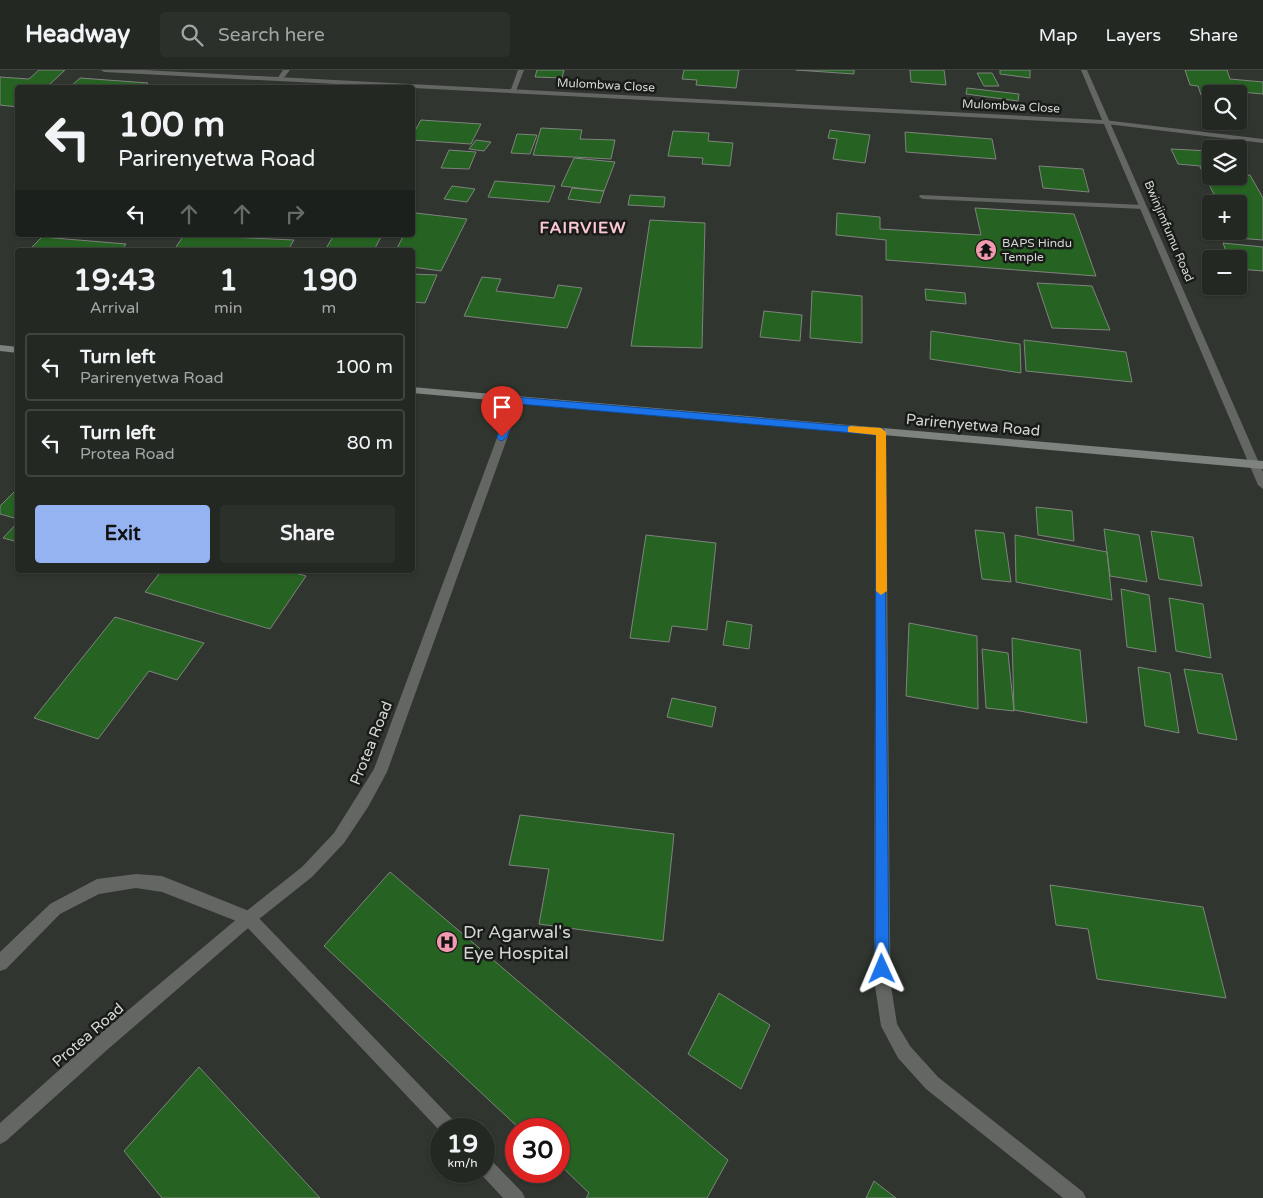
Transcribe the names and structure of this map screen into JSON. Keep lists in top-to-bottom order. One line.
{"streets":{"main road":["Parirenyetwa Road"],"street":["Mulombwa Close","Bwinjimfumu Road","Protea Road"]},"crossings":[["Mulombwa Close","Bwinjimfumu Road"],["Bwinjimfumu Road","Parirenyetwa Road"],["Parirenyetwa Road","Protea Road"]],"districts":["FAIRVIEW"],"places":{"temple":["BAPS Hindu Temple"],"hospital":["Dr Agarwal's Eye Hospital"]},"page":{"header":"Headway","search":"Search here","nav":["Map","Layers","Share"],"map_buttons":["+","−"],"turn":["100 m","Parirenyetwa Road"],"eta":["19:43","Arrival","1","min","190","m"],"list":[{"name":"Turn left","note":"Parirenyetwa Road","value":"100 m"},{"name":"Turn left","note":"Protea Road","value":"80 m"}],"buttons":["Exit","Share"],"speed":"19 km/h","limit":"30"}}
